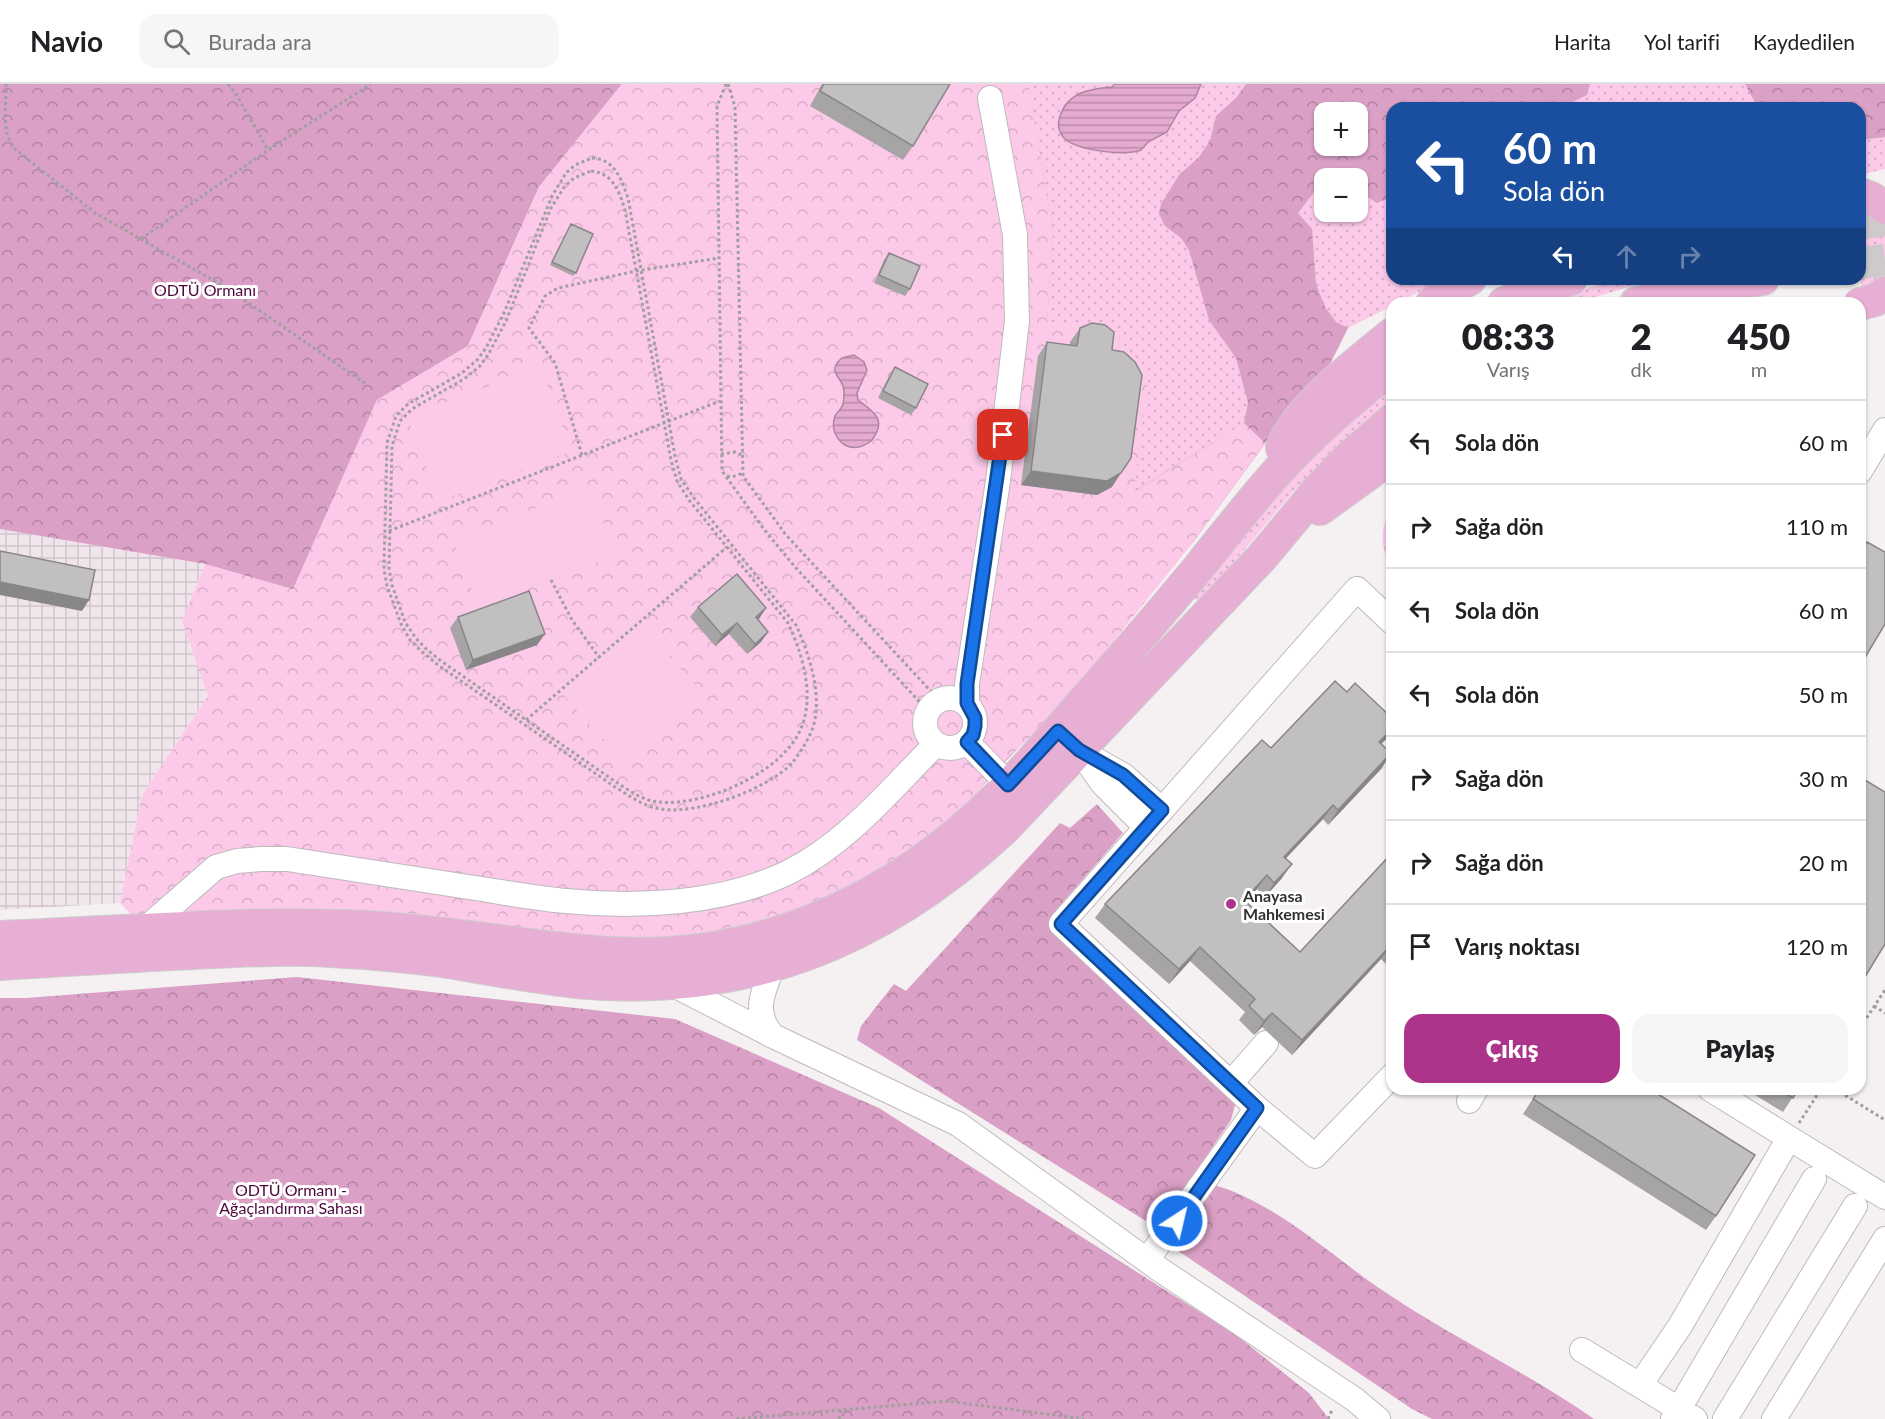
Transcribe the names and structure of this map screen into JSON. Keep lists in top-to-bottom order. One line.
{"parks":["ODTÜ Ormanı","ODTÜ Ormanı - Ağaçlandırma Sahası"],"places":["Anayasa Mahkemesi"],"page":{"header":"Navio","search":"Burada ara","nav":["Harita","Yol tarifi","Kaydedilen"],"map_buttons":["+","−"],"turn":["60 m","Sola dön"],"eta":["08:33","Varış","2","dk","450","m"],"list":[{"name":"Sola dön","value":"60 m"},{"name":"Sağa dön","value":"110 m"},{"name":"Sola dön","value":"60 m"},{"name":"Sola dön","value":"50 m"},{"name":"Sağa dön","value":"30 m"},{"name":"Sağa dön","value":"20 m"},{"name":"Varış noktası","value":"120 m"}],"buttons":["Çıkış","Paylaş"]}}
